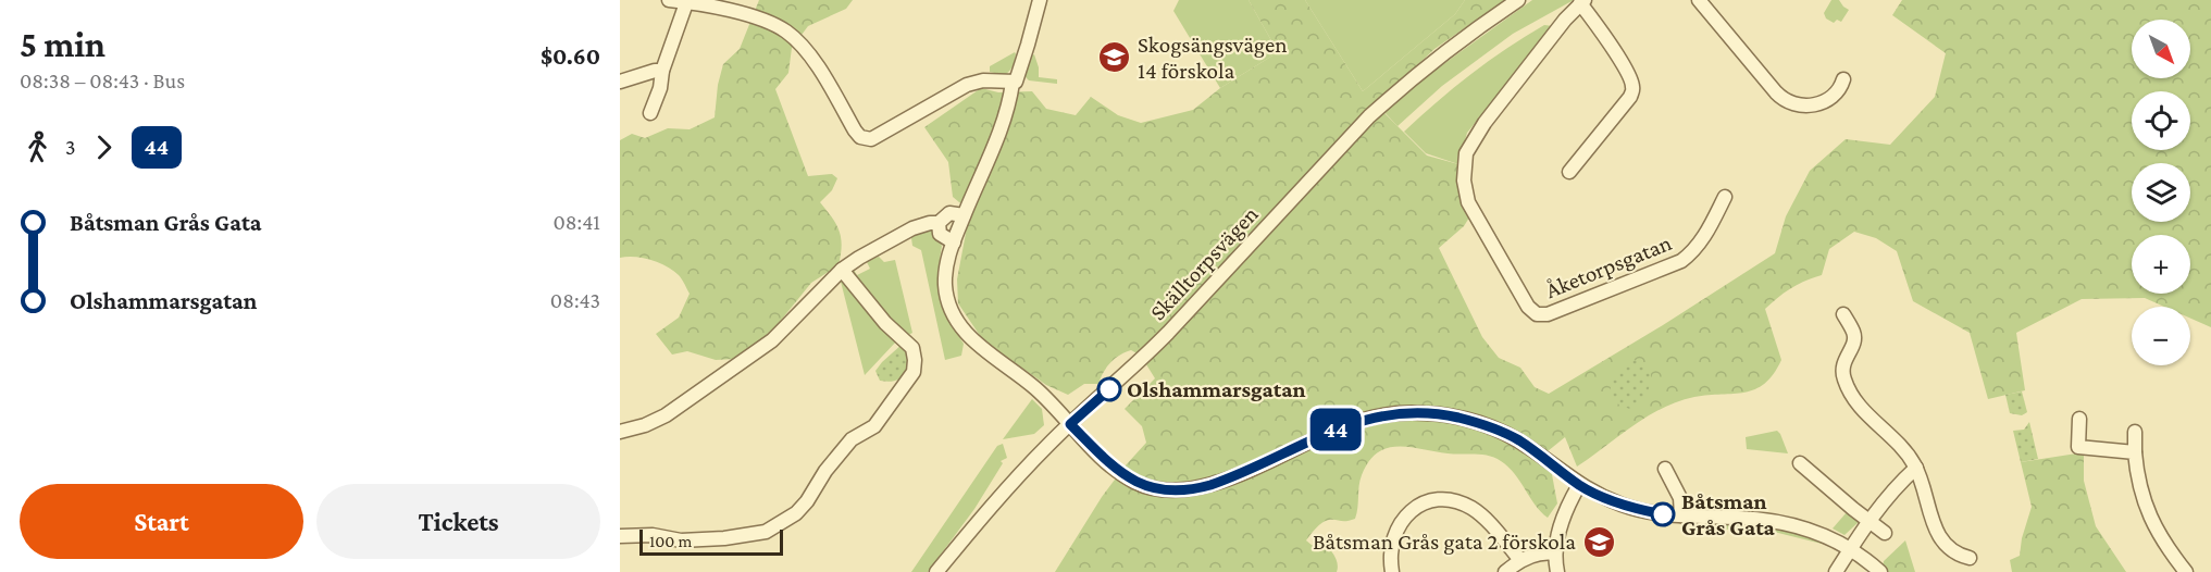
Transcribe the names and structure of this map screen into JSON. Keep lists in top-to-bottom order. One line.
{"streets":{"street":["Skälltorpsvägen","Åketorpsgatan"]},"places":{"school or university":["Skogsängsvägen 14 förskola","Båtsman Grås gata 2 förskola"],"other":["Olshammarsgatan","Båtsman Grås Gata"]},"lines":["bus line 44"],"scale_bar":"100 m","north":"bottom right","page":{"heading":["5 min","08:38 – 08:43 · Bus","$0.60"],"on_map":"44","map_buttons":["+","−"],"legs":["3","44"],"list":[{"name":"Båtsman Grås Gata","value":"08:41"},{"name":"Olshammarsgatan","value":"08:43"}],"buttons":["Start","Tickets"],"scale":"100 m"}}
